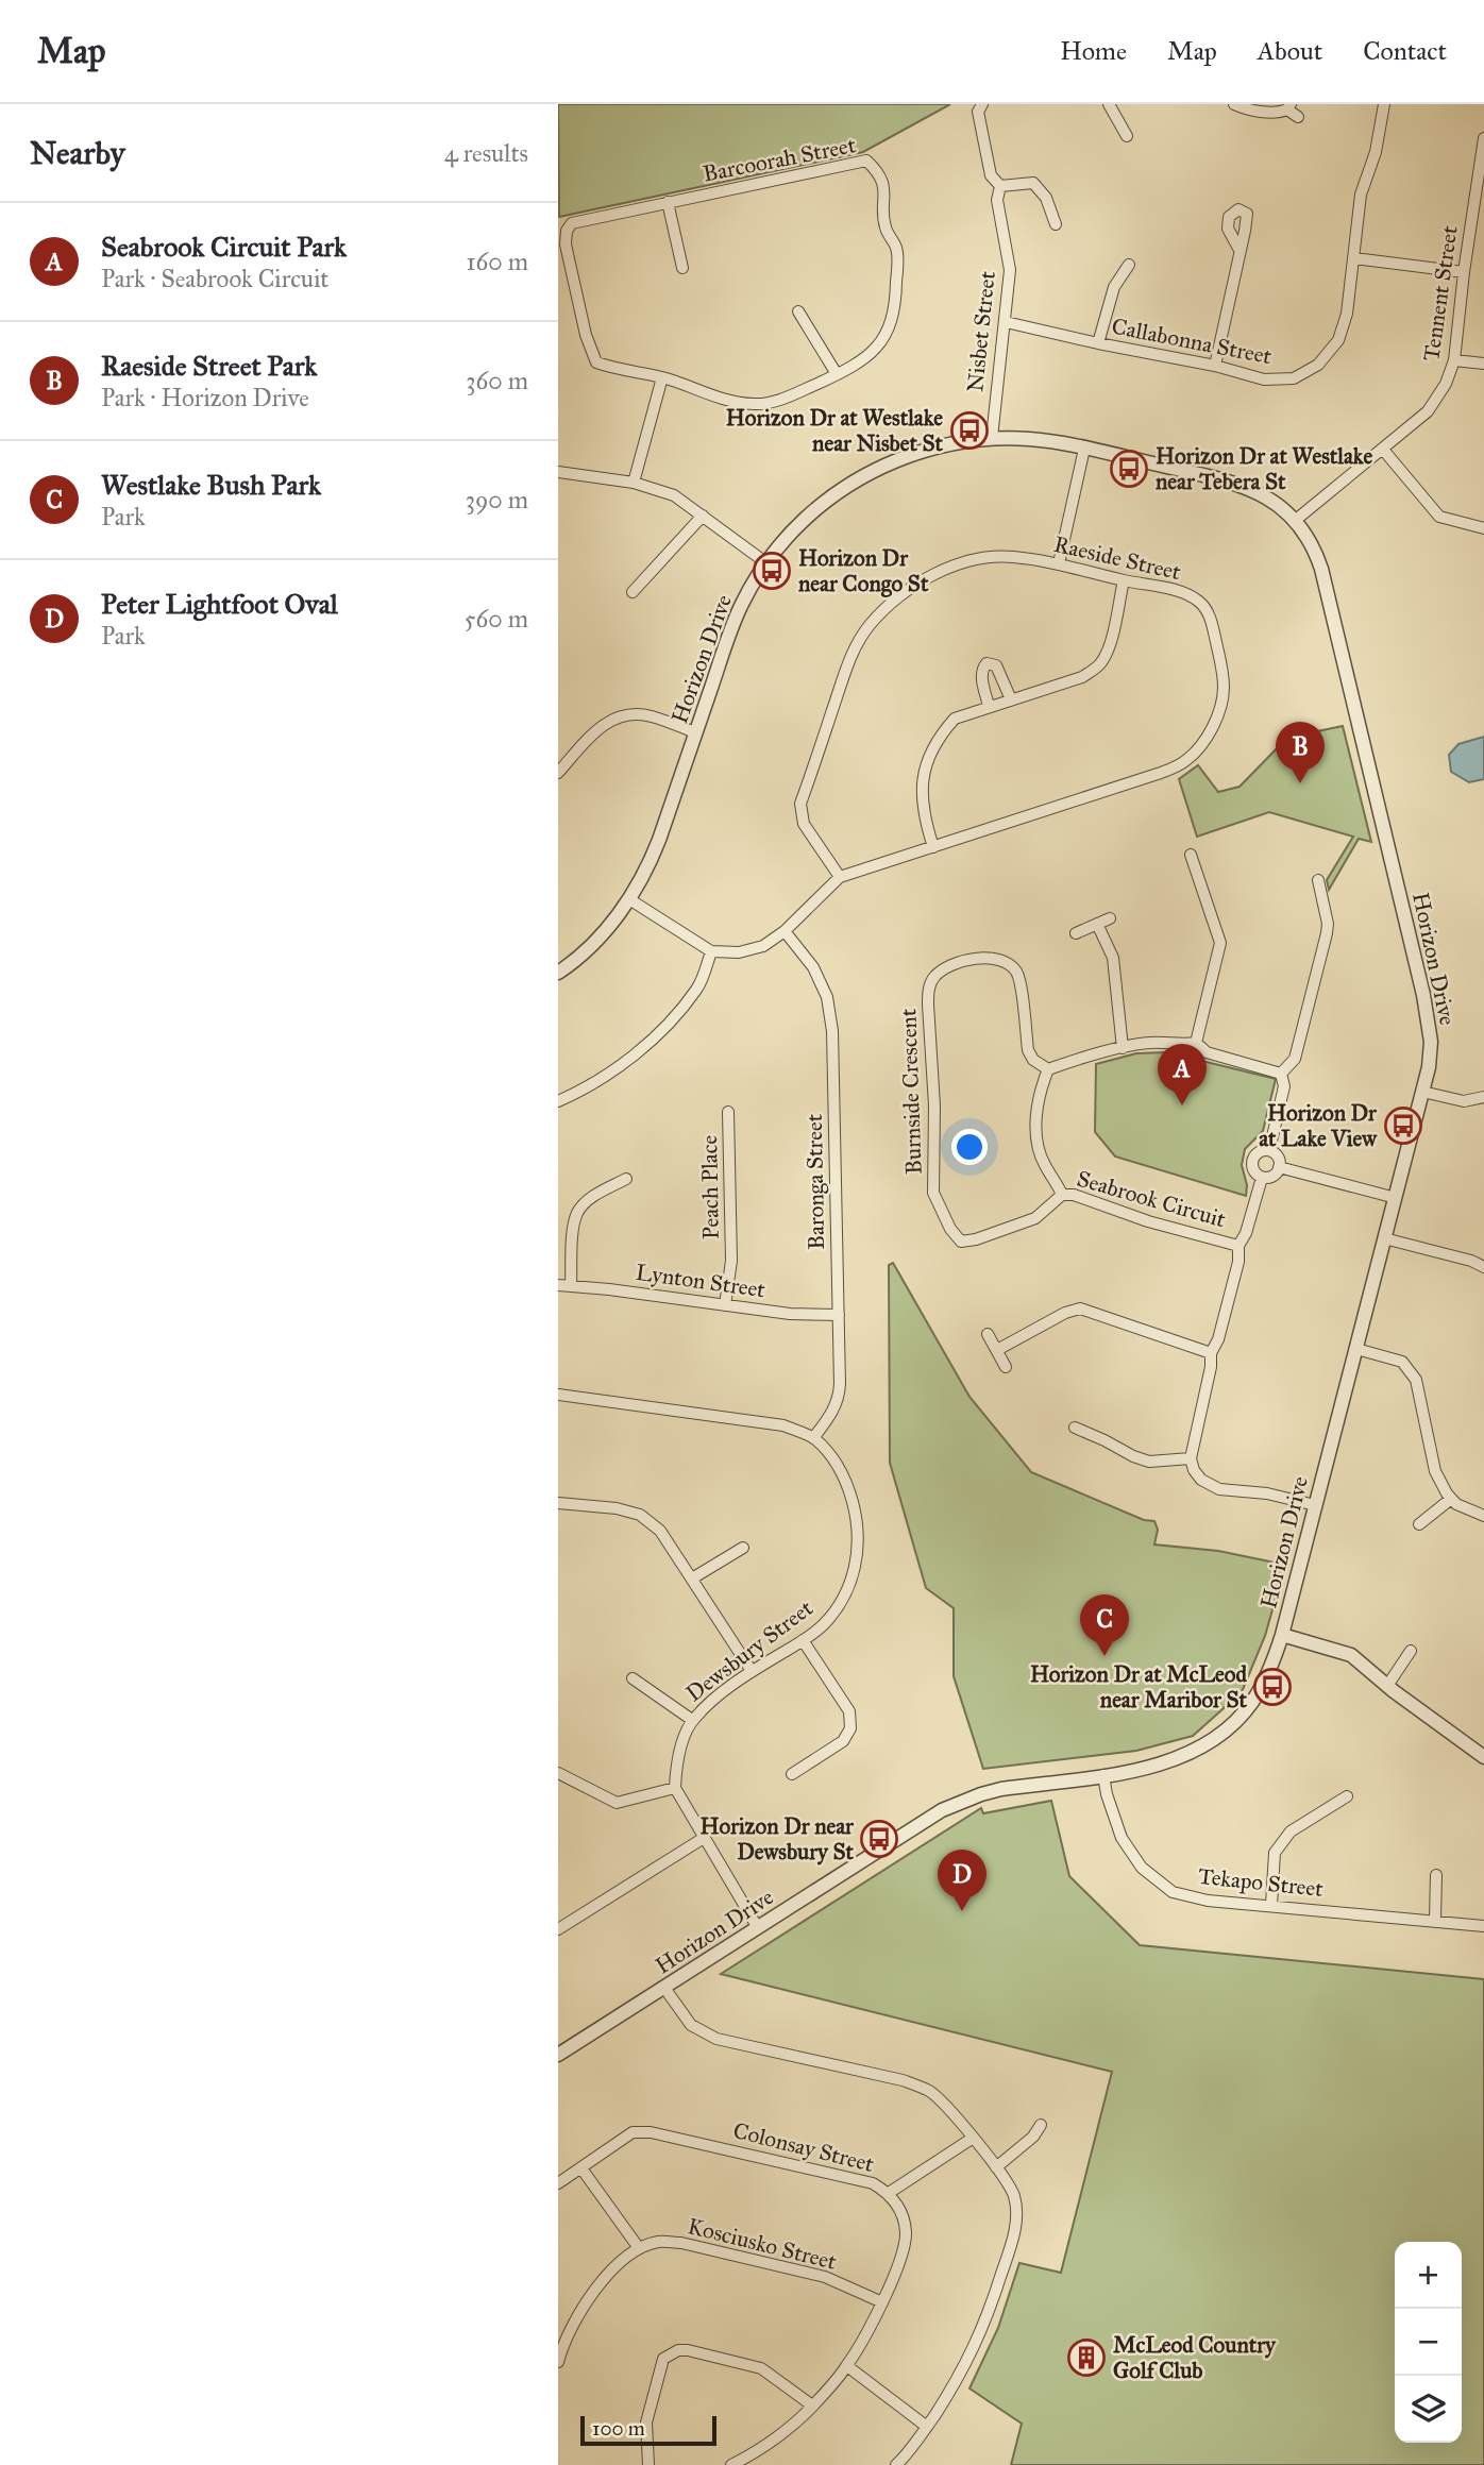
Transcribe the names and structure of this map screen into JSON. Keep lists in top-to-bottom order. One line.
{"streets":{"street":["Barcoorah Street","Tennent Street","Nisbet Street","Callabonna Street","Raeside Street","Horizon Drive","Burnside Crescent","Baronga Street","Peach Place","Seabrook Circuit","Lynton Street","Dewsbury Street","Tekapo Street","Colonsay Street","Kosciusko Street"]},"crossings":[["Tennent Street","Horizon Drive"],["Nisbet Street","Callabonna Street"],["Nisbet Street","Horizon Drive"],["Raeside Street","Baronga Street"],["Horizon Drive","Tekapo Street"],["Burnside Crescent","Seabrook Circuit"],["Baronga Street","Lynton Street"],["Baronga Street","Dewsbury Street"],["Peach Place","Lynton Street"],["Colonsay Street","Kosciusko Street"]],"places":{"bus stop":["Horizon Dr at Westlake near Nisbet St","Horizon Dr at Westlake near Tebera St","Horizon Dr near Congo St","Horizon Dr at Lake View","Horizon Dr at McLeod near Maribor St","Horizon Dr near Dewsbury St"],"building":["McLeod Country Golf Club"]},"scale_bar":"100 m","page":{"header":"Map","nav":["Home","Map","About","Contact"],"heading":["Nearby","4 results"],"list":[{"mark":"A","name":"Seabrook Circuit Park","note":"Park · Seabrook Circuit","value":"160 m"},{"mark":"B","name":"Raeside Street Park","note":"Park · Horizon Drive","value":"360 m"},{"mark":"C","name":"Westlake Bush Park","note":"Park","value":"390 m"},{"mark":"D","name":"Peter Lightfoot Oval","note":"Park","value":"560 m"}],"pins":["B","A","C","D"],"map_buttons":["+","−"],"scale":"100 m"}}
